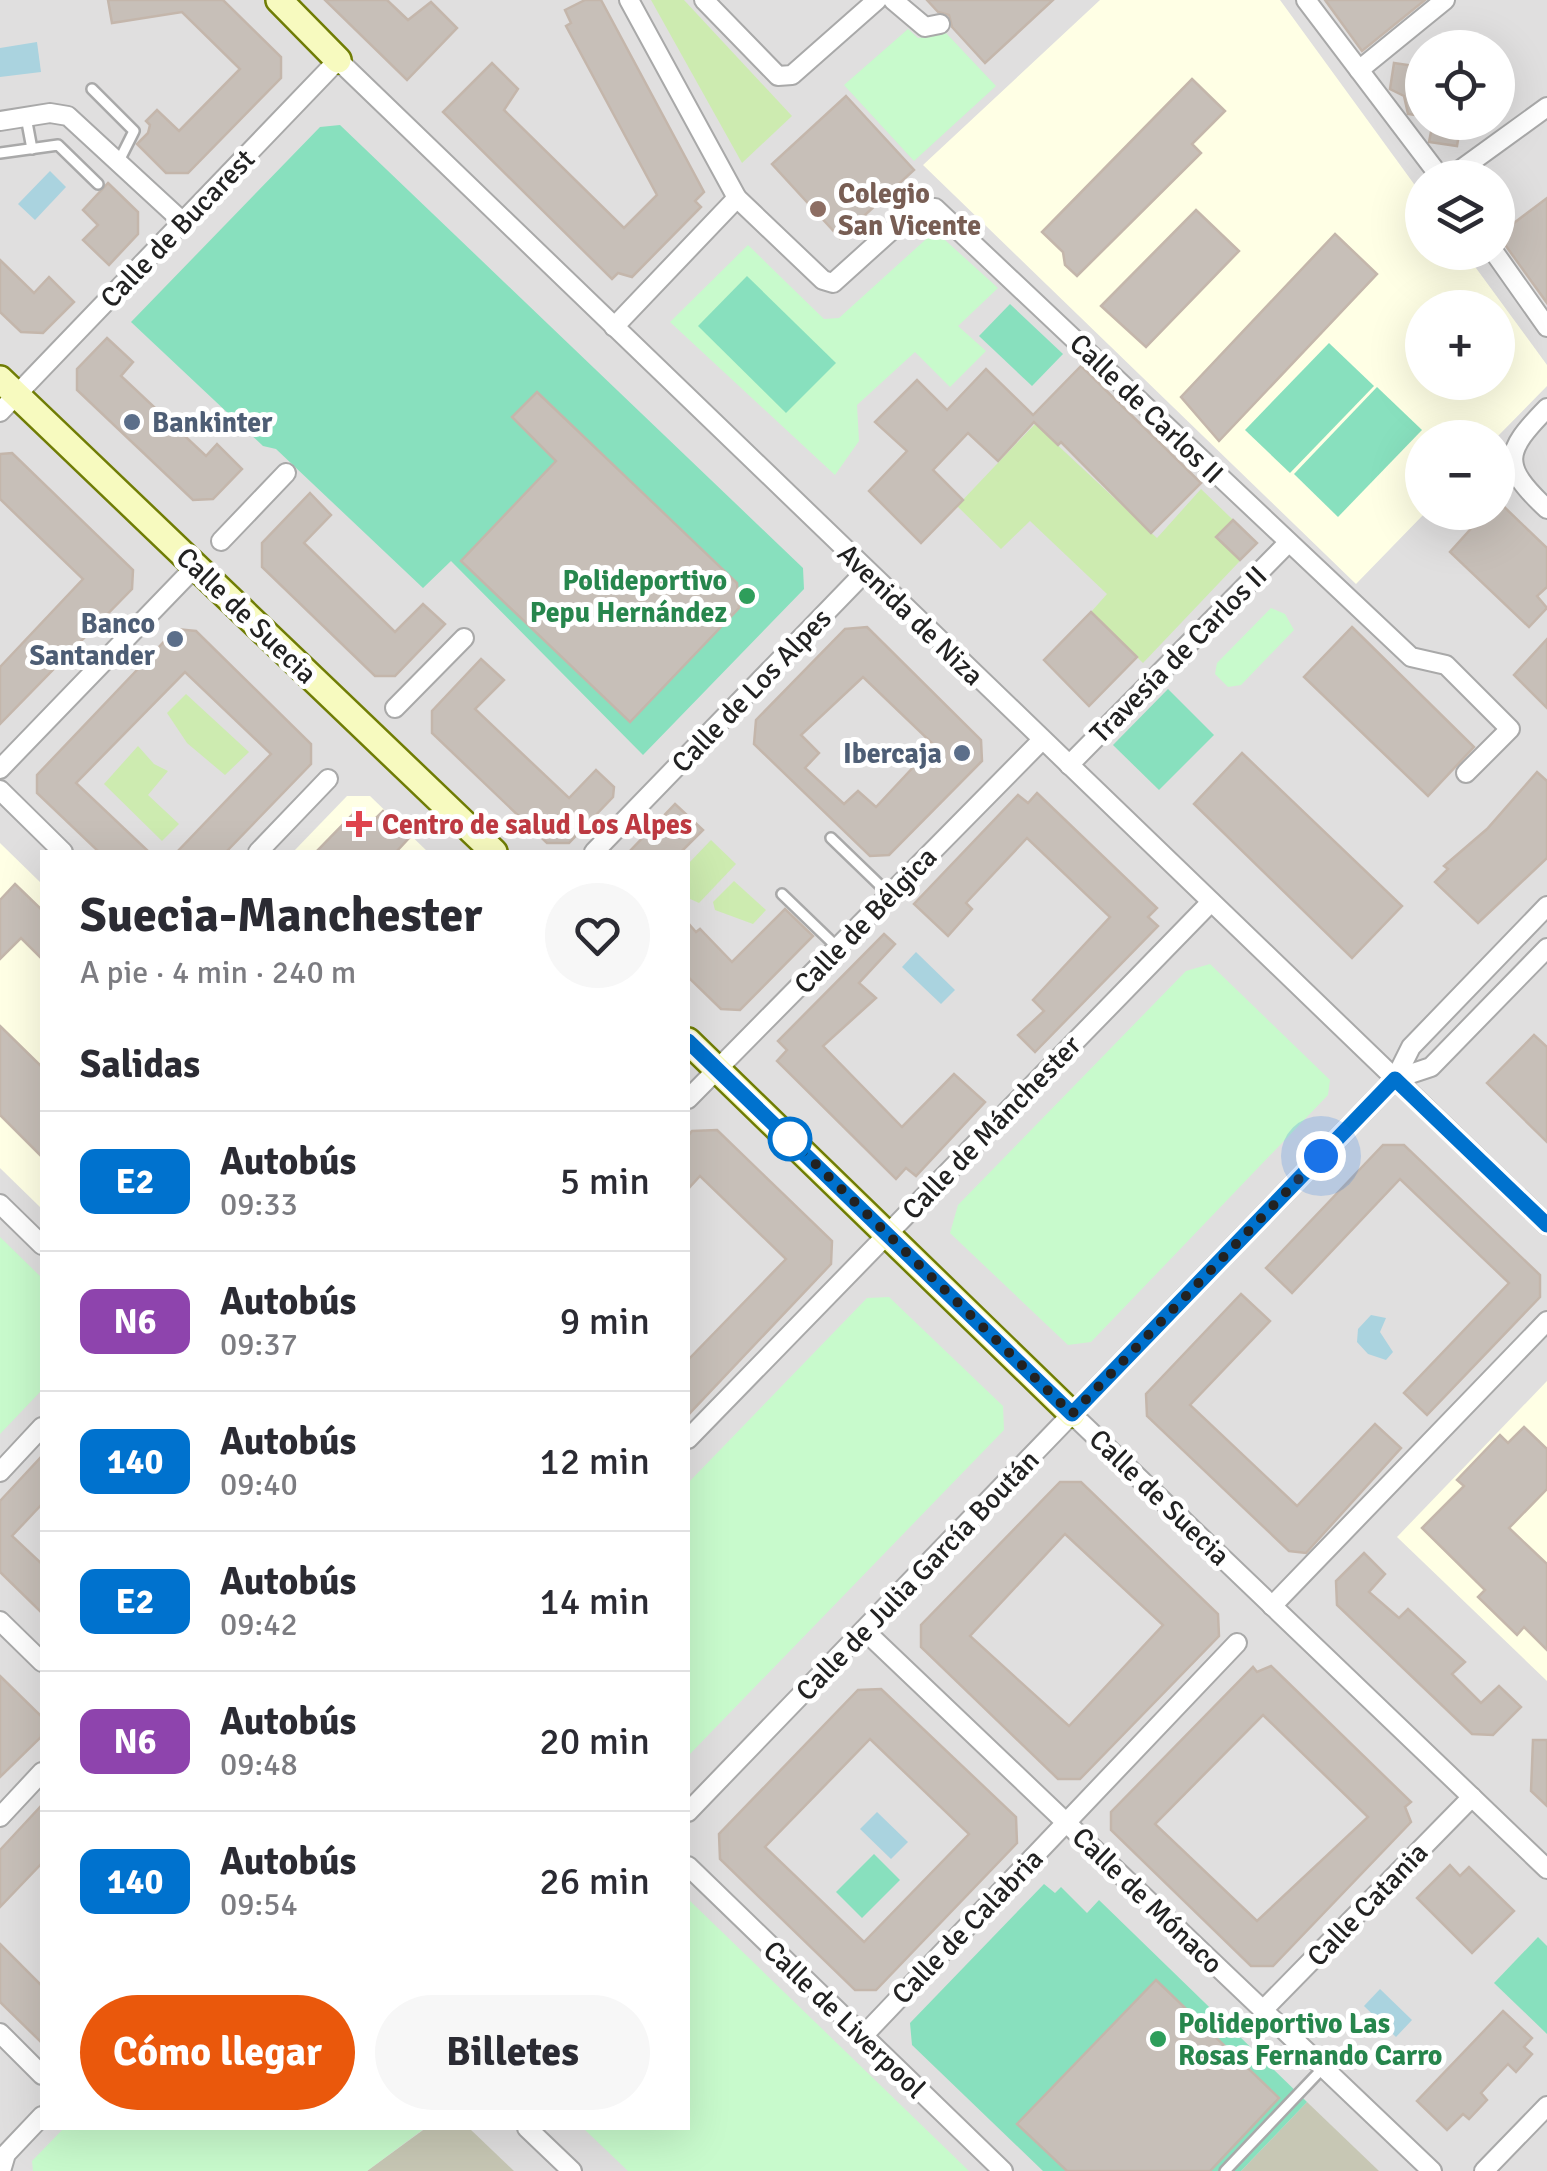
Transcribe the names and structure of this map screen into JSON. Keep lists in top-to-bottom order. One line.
{"streets":{"street":["Calle de Bucarest","Calle de Carlos II","Avenida de Niza","Calle de Suecia","Travesía de Carlos II","Calle de Los Alpes","Calle de Bélgica","Calle de Mánchester","Calle de Julia García Boután","Calle de Mónaco","Calle Catania","Calle de Calabria","Calle de Liverpool"]},"crossings":[["Calle de Bucarest","Avenida de Niza"],["Calle de Bucarest","Calle de Suecia"],["Calle de Carlos II","Travesía de Carlos II"],["Avenida de Niza","Travesía de Carlos II"],["Avenida de Niza","Calle de Los Alpes"],["Avenida de Niza","Calle de Bélgica"],["Avenida de Niza","Calle de Mánchester"],["Avenida de Niza","Calle de Julia García Boután"],["Calle de Suecia","Calle de Bélgica"],["Calle de Suecia","Calle de Mánchester"],["Calle de Suecia","Calle de Julia García Boután"],["Calle de Suecia","Calle Catania"],["Calle de Julia García Boután","Calle de Mónaco"],["Calle de Mónaco","Calle Catania"],["Calle de Mónaco","Calle de Calabria"],["Calle de Calabria","Calle de Liverpool"]],"places":{"other":["Colegio San Vicente","Bankinter","Polideportivo Pepu Hernández","Banco Santander","Ibercaja","Polideportivo Las Rosas Fernando Carro"],"health":["Centro de salud Los Alpes"]},"lines":["bus line E2"],"page":{"map_buttons":["+","−"],"heading":[["Suecia-Manchester","A pie · 4 min · 240 m"],"Salidas"],"list":[{"mark":"E2","name":"Autobús","note":"09:33","value":"5 min"},{"mark":"N6","name":"Autobús","note":"09:37","value":"9 min"},{"mark":"140","name":"Autobús","note":"09:40","value":"12 min"},{"mark":"E2","name":"Autobús","note":"09:42","value":"14 min"},{"mark":"N6","name":"Autobús","note":"09:48","value":"20 min"},{"mark":"140","name":"Autobús","note":"09:54","value":"26 min"}],"buttons":["Cómo llegar","Billetes"]}}
